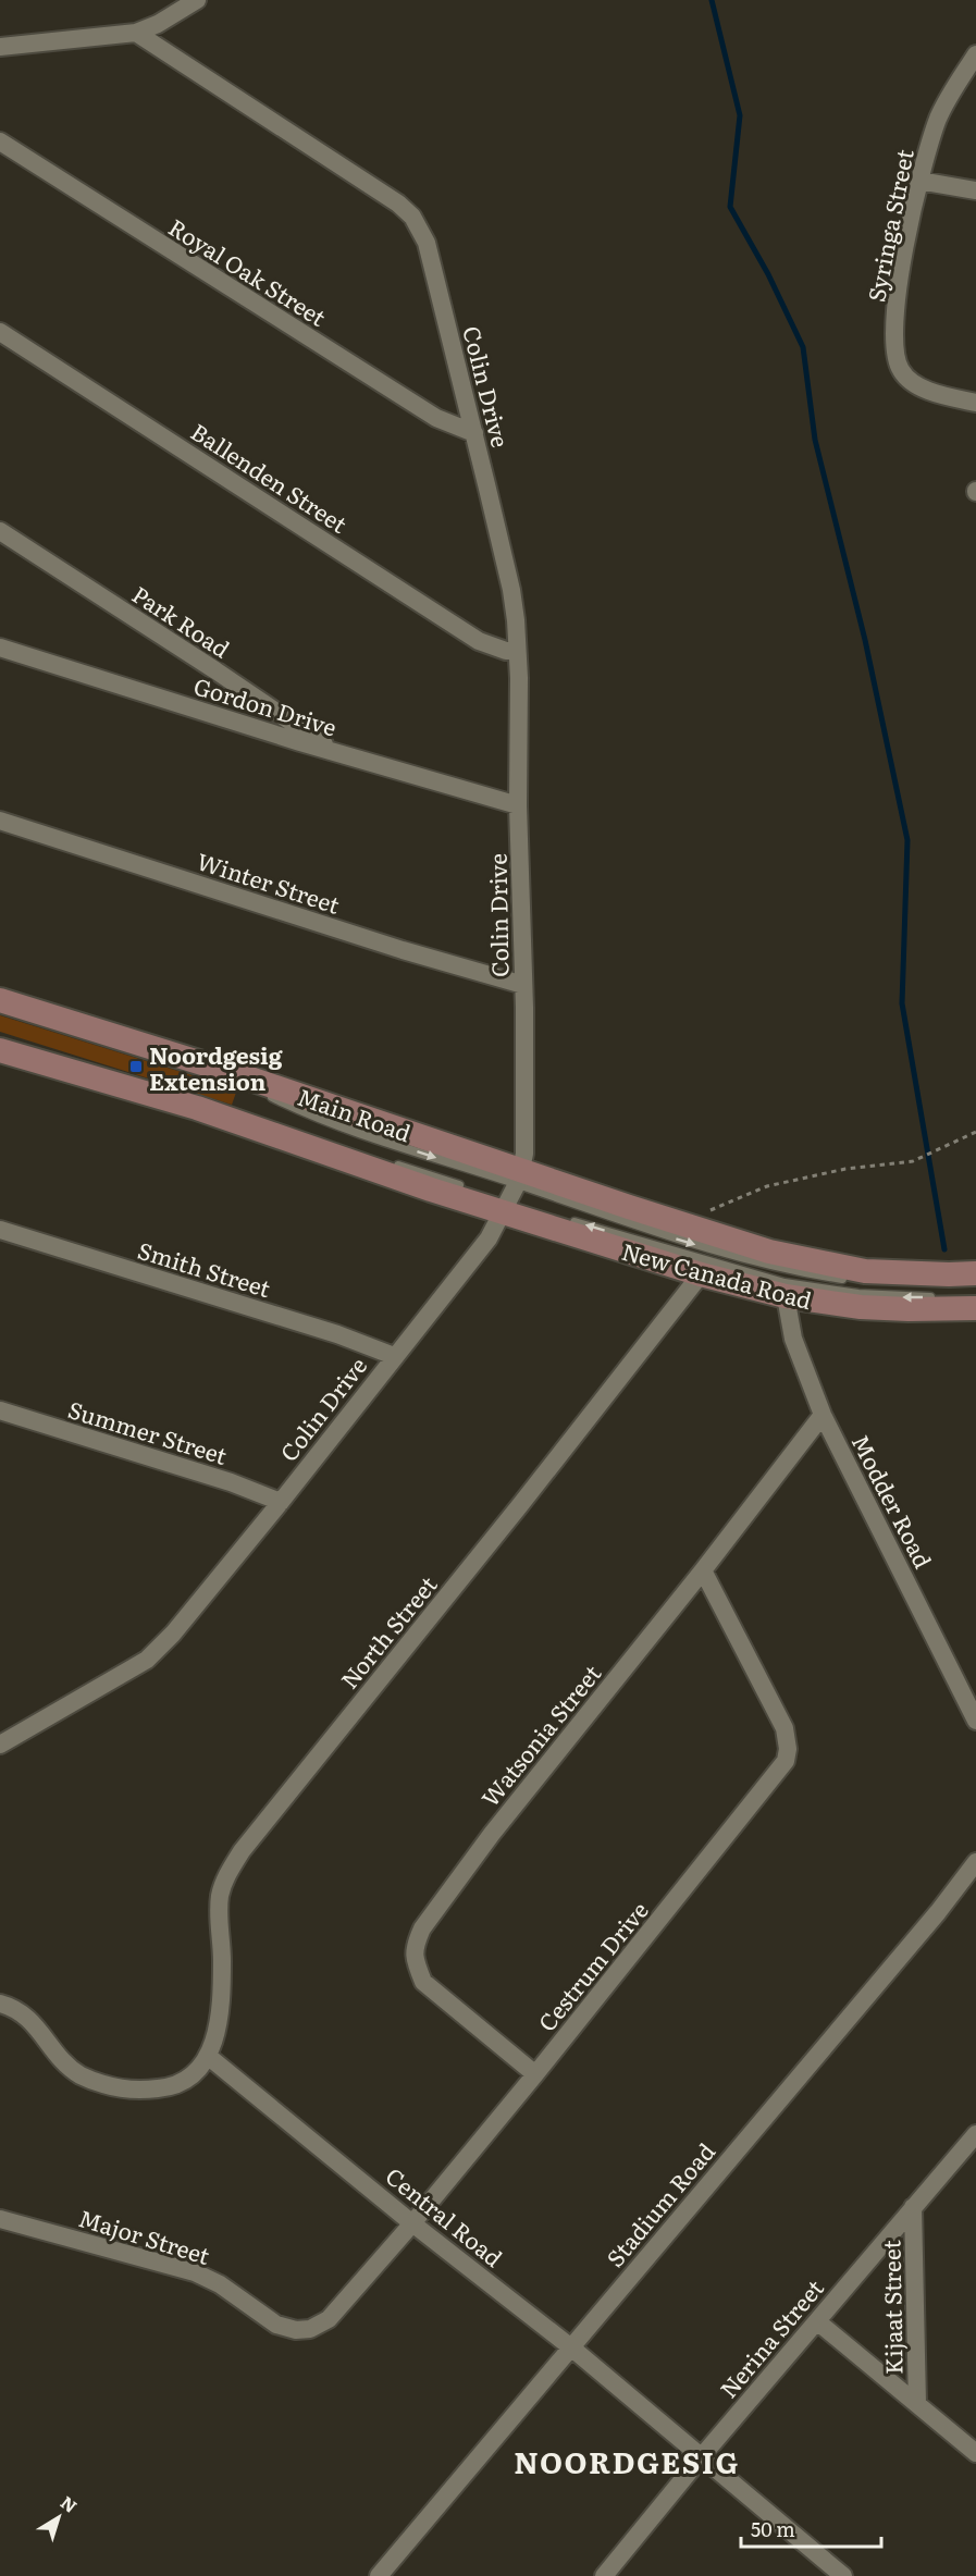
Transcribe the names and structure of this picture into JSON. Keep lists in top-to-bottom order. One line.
{"streets":{"main road":["Main Road","New Canada Road"],"street":["Syringa Street","Royal Oak Street","Colin Drive","Ballenden Street","Park Road","Gordon Drive","Winter Street","Smith Street","Summer Street","Modder Road","North Street","Watsonia Street","Cestrum Drive","Stadium Road","Central Road","Major Street","Kijaat Street","Nerina Street"]},"crossings":[["Royal Oak Street","Colin Drive"],["Colin Drive","Ballenden Street"],["Colin Drive","Gordon Drive"],["Colin Drive","Winter Street"],["Colin Drive","Main Road"],["Colin Drive","Smith Street"],["Colin Drive","New Canada Road"],["Colin Drive","Summer Street"],["Park Road","Gordon Drive"],["Main Road","New Canada Road"],["New Canada Road","Modder Road"],["New Canada Road","North Street"],["Modder Road","Watsonia Street"],["North Street","Central Road"],["Watsonia Street","Cestrum Drive"],["Cestrum Drive","Central Road"],["Cestrum Drive","Major Street"],["Stadium Road","Central Road"],["Central Road","Major Street"],["Central Road","Nerina Street"],["Kijaat Street","Nerina Street"]],"districts":["NOORDGESIG"],"places":{"transit":["Noordgesig Extension"]},"scale_bar":"50 m","north":"top right"}
